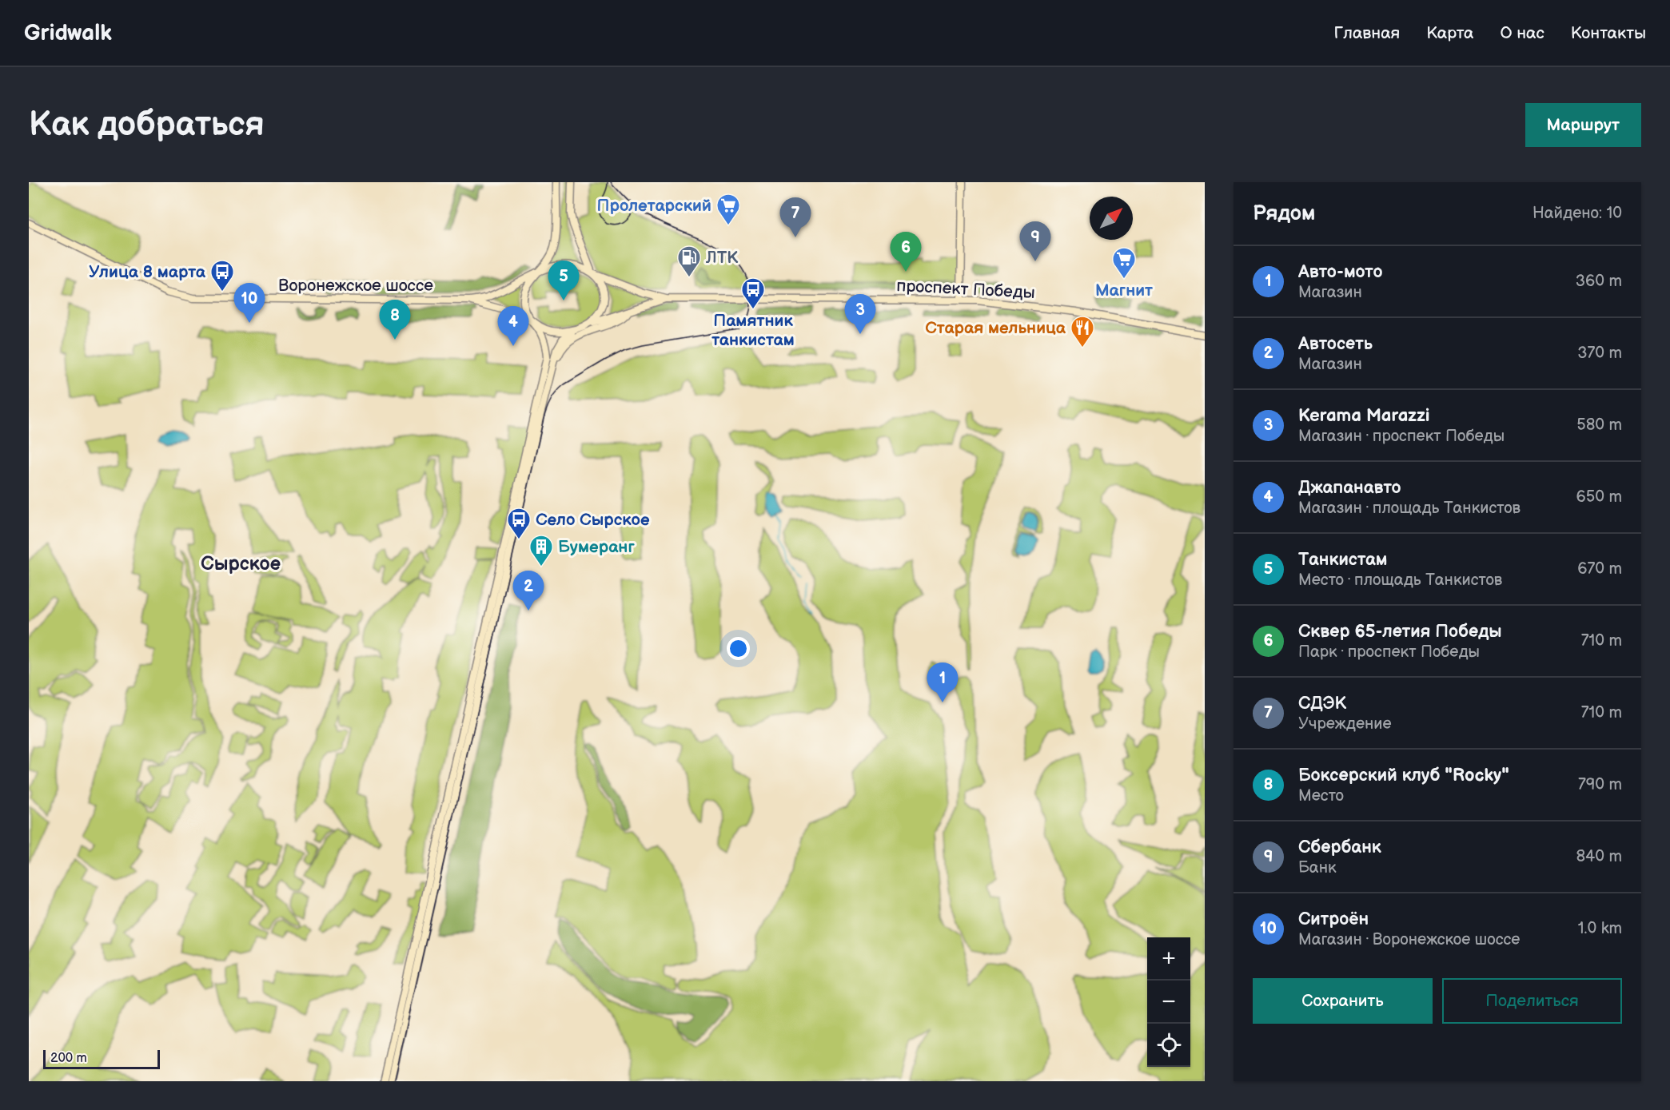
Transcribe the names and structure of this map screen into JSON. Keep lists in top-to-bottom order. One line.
{"streets":{"main road":["Воронежское шоссе","проспект Победы"]},"districts":["Сырское"],"places":{"supermarket":["Пролетарский","Магнит"],"fuel station":["ЛТК"],"bus stop":["Улица 8 марта","Памятник танкистам","Село Сырское"],"restaurant":["Старая мельница"],"building":["Бумеранг"]},"scale_bar":"200 m","north":"top right","page":{"header":"Gridwalk","nav":["Главная","Карта","О нас","Контакты"],"buttons":["Маршрут",["Сохранить","Поделиться"]],"title":"Как добраться","heading":["Рядом","Найдено: 10"],"pins":["7","9","6","5","10","3","8","4","2","1"],"list":[{"mark":"1","name":"Авто-мото","note":"Магазин","value":"360 m"},{"mark":"2","name":"Автосеть","note":"Магазин","value":"370 m"},{"mark":"3","name":"Kerama Marazzi","note":"Магазин · проспект Победы","value":"580 m"},{"mark":"4","name":"Джапанавто","note":"Магазин · площадь Танкистов","value":"650 m"},{"mark":"5","name":"Танкистам","note":"Место · площадь Танкистов","value":"670 m"},{"mark":"6","name":"Сквер 65-летия Победы","note":"Парк · проспект Победы","value":"710 m"},{"mark":"7","name":"СДЭК","note":"Учреждение","value":"710 m"},{"mark":"8","name":"Боксерский клуб \"Rocky\"","note":"Место","value":"790 m"},{"mark":"9","name":"Сбербанк","note":"Банк","value":"840 m"},{"mark":"10","name":"Ситроён","note":"Магазин · Воронежское шоссе","value":"1.0 km"}],"map_buttons":["+","−"],"scale":"200 m"}}
